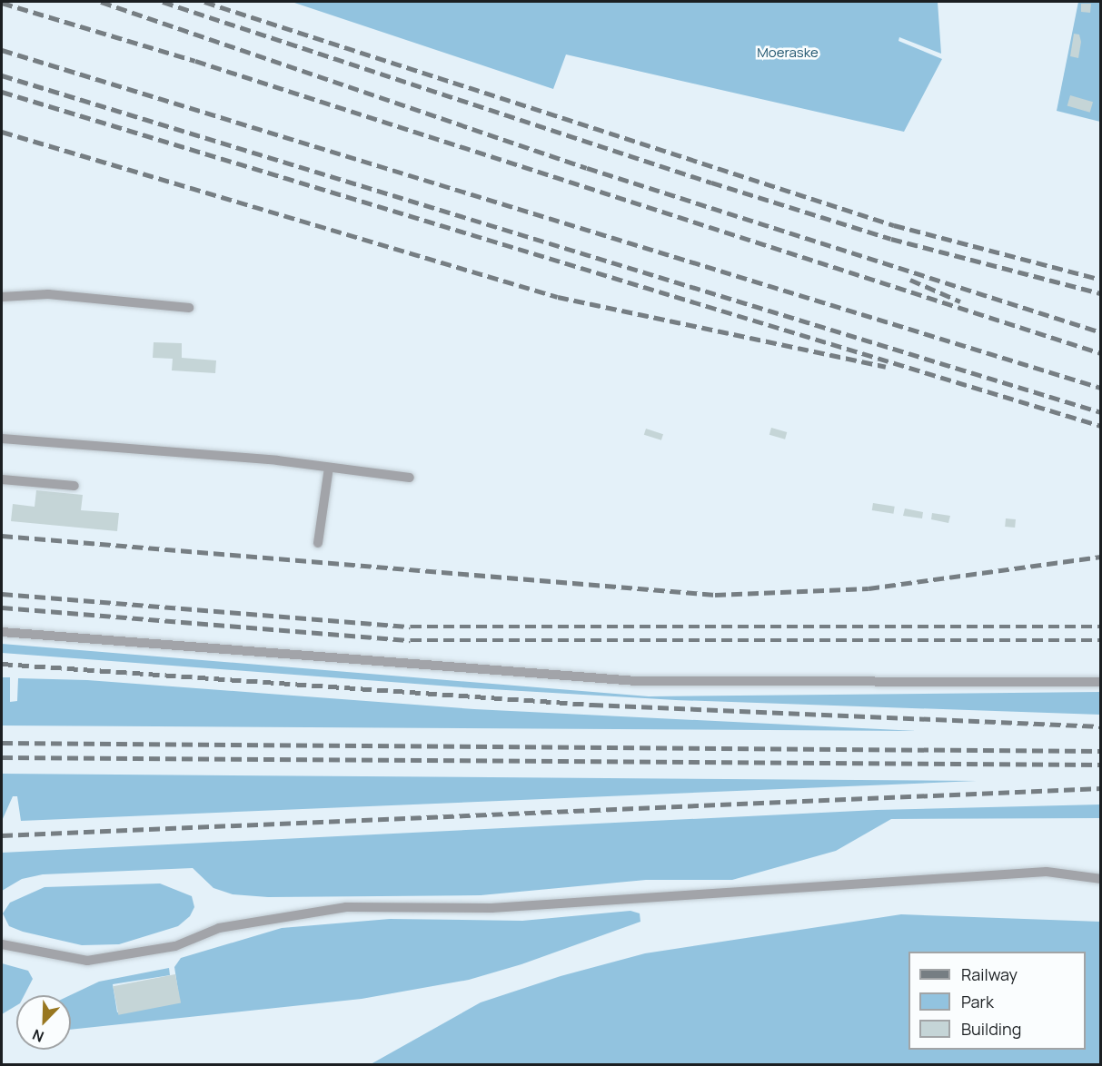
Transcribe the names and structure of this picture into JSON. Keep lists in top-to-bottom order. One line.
{"parks":["Moeraske"],"legend":["Railway","Park","Building"],"north":"bottom left"}
